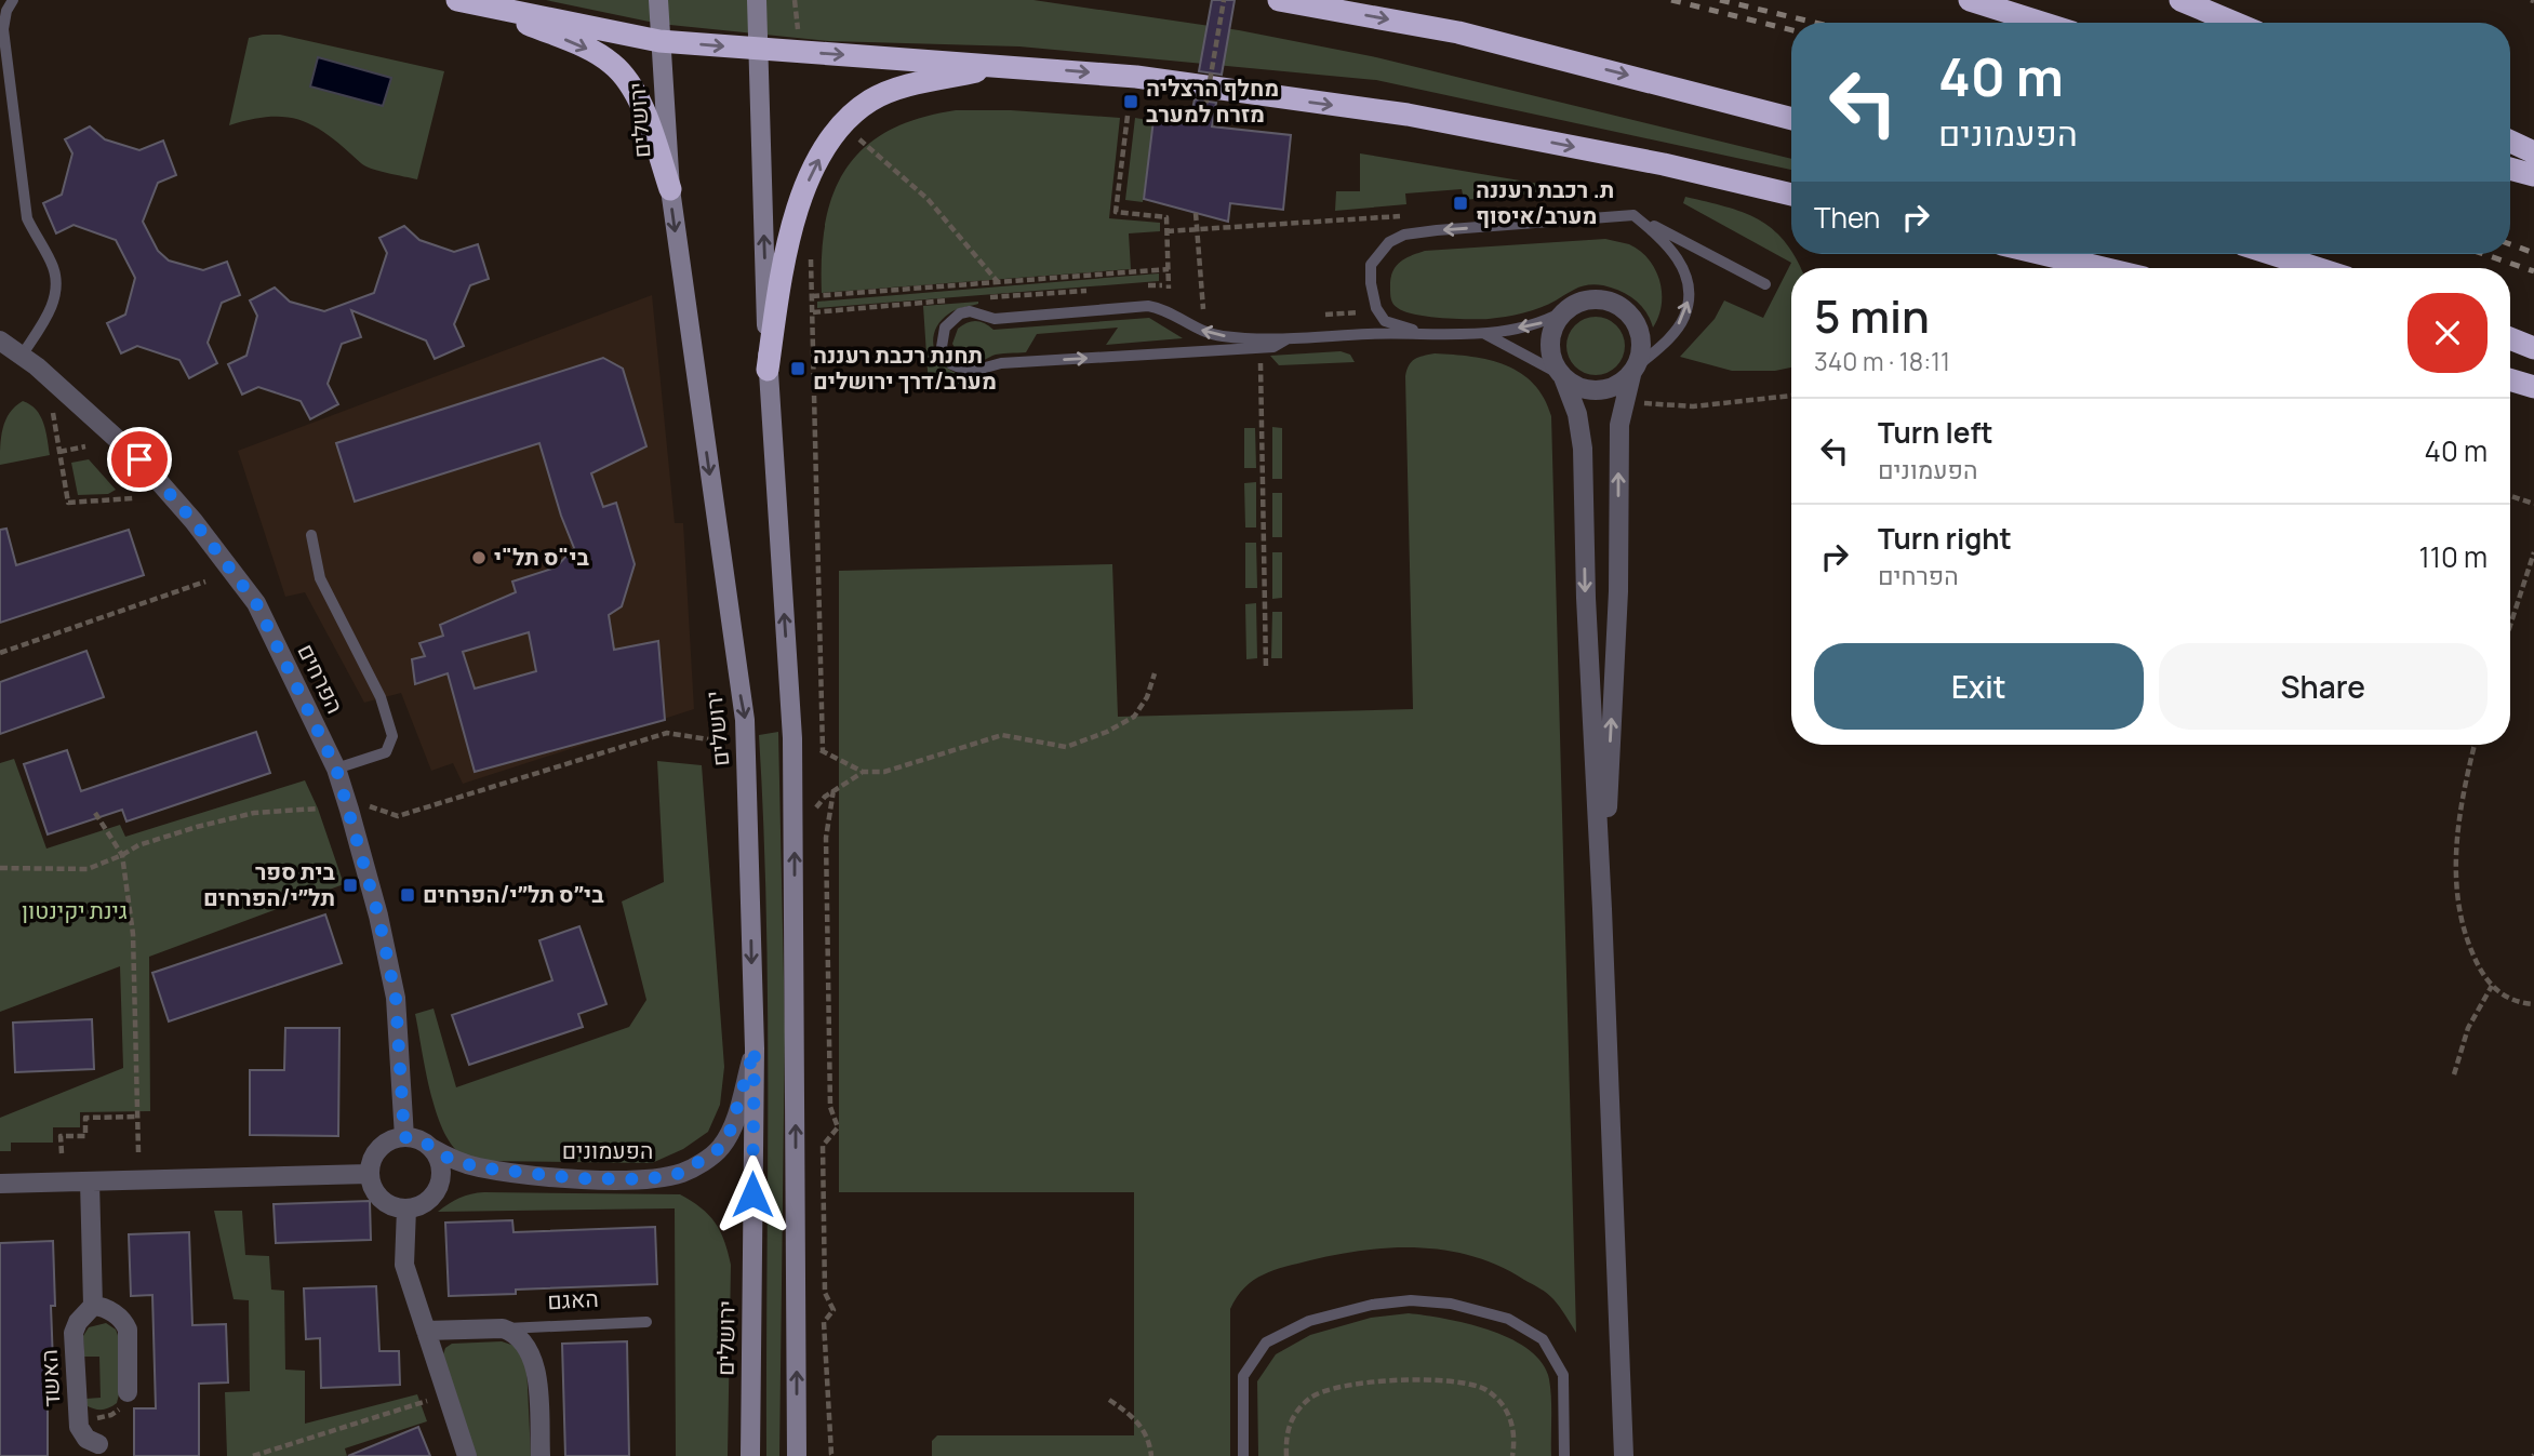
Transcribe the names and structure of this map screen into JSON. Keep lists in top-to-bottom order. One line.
{"streets":{"main road":["ירושלים"],"street":["הפרחים","הפעמונים","האגם","האשד"]},"crossings":[["ירושלים","הפעמונים"],["הפרחים","הפעמונים"]],"parks":["גינת יקינטון"],"places":{"transit":["מחלף הרצליה מזרח למערב","ת. רכבת רעננה מערב/איסוף","תחנת רכבת רעננה מערב/דרך ירושלים","בית ספר תל״י/הפרחים","בי״ס תל״י/הפרחים"],"other":["בי\"ס תל\"י"]},"page":{"turn":["40 m","הפעמונים"],"then":"Then","heading":["5 min","340 m · 18:11"],"list":[{"name":"Turn left","note":"הפעמונים","value":"40 m"},{"name":"Turn right","note":"הפרחים","value":"110 m"}],"buttons":["Exit","Share"]}}
